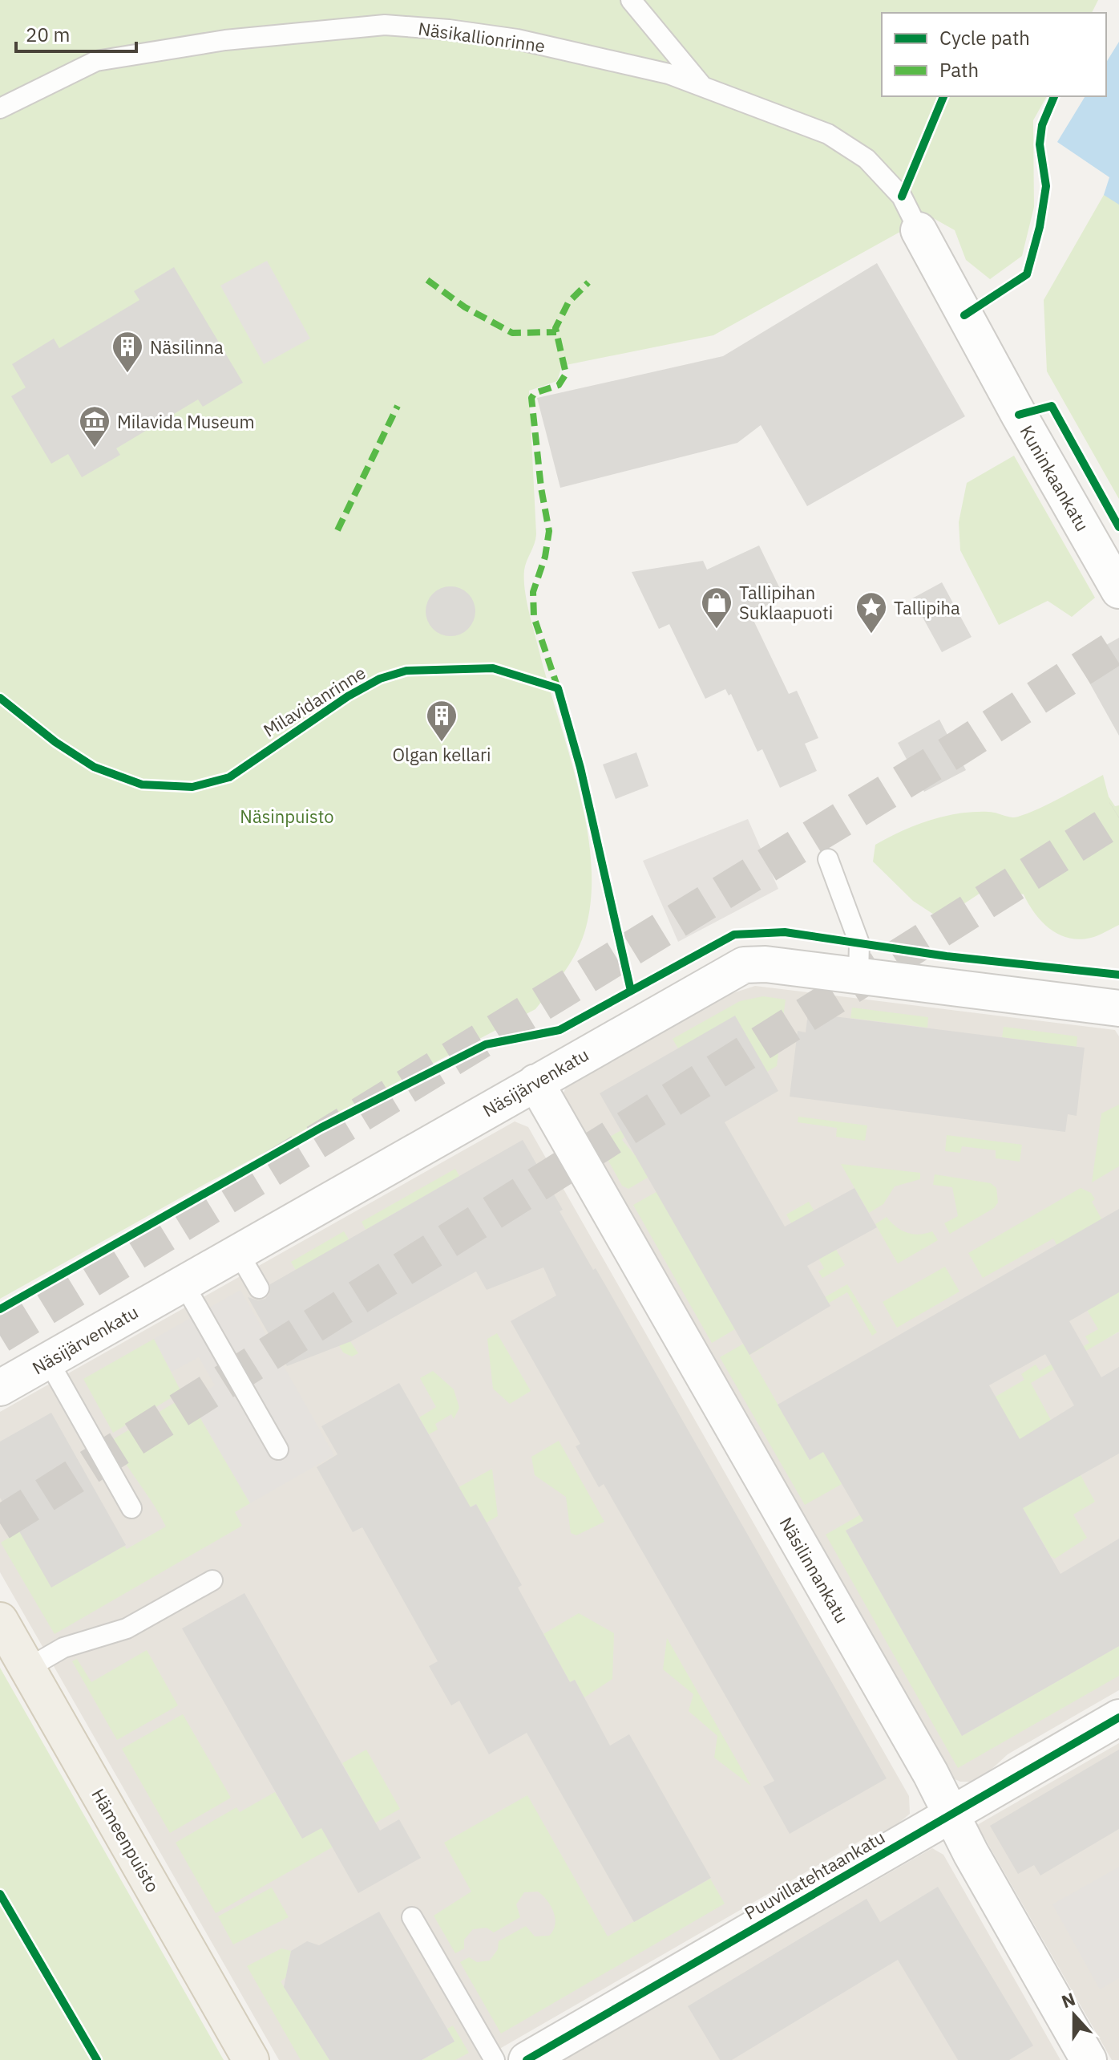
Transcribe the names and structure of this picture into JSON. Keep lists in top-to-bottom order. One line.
{"streets":{"main road":["Hämeenpuisto"],"street":["Kuninkaankatu","Näsijärvenkatu","Näsilinnankatu","Puuvillatehtaankatu"],"lane":["Näsikallionrinne"],"cycle path":["Milavidanrinne"]},"crossings":[["Näsikallionrinne","Kuninkaankatu"],["Näsijärvenkatu","Näsilinnankatu"],["Näsilinnankatu","Puuvillatehtaankatu"]],"parks":["Näsinpuisto"],"places":{"building":["Näsilinna","Olgan kellari"],"museum":["Milavida Museum"],"shop":["Tallipihan Suklaapuoti"],"place":["Tallipiha"]},"legend":["Cycle path","Path"],"scale_bar":"20 m","north":"top"}
